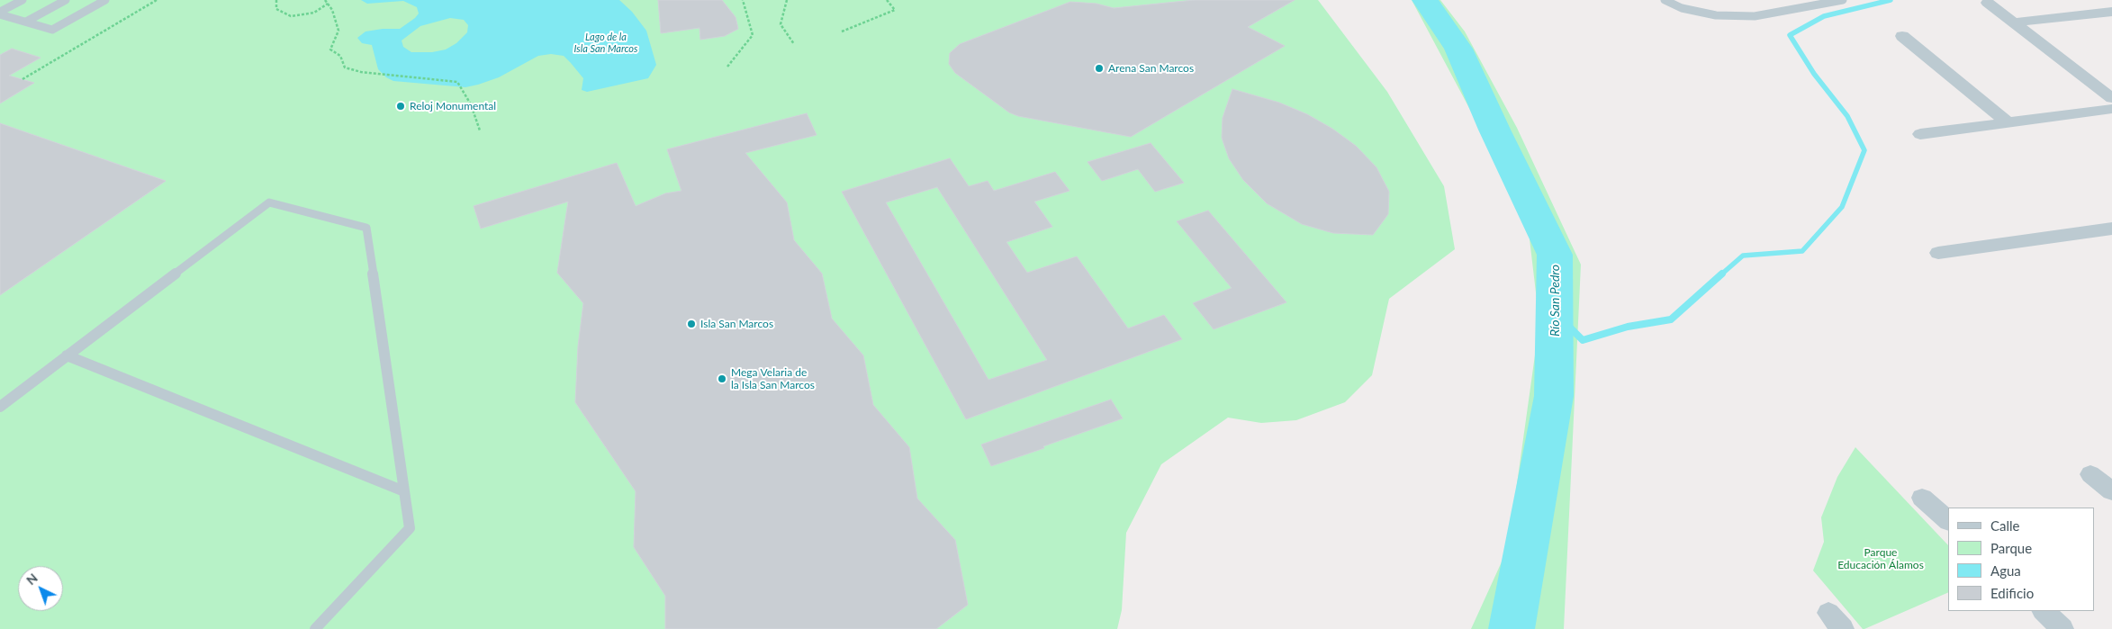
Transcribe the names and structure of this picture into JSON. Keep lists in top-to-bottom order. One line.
{"water":["Lago de la Isla San Marcos","Río San Pedro"],"parks":["Parque Educación Álamos"],"places":["Arena San Marcos","Reloj Monumental","Isla San Marcos","Mega Velaria de la Isla San Marcos"],"legend":["Calle","Parque","Agua","Edificio"],"north":"top left"}
